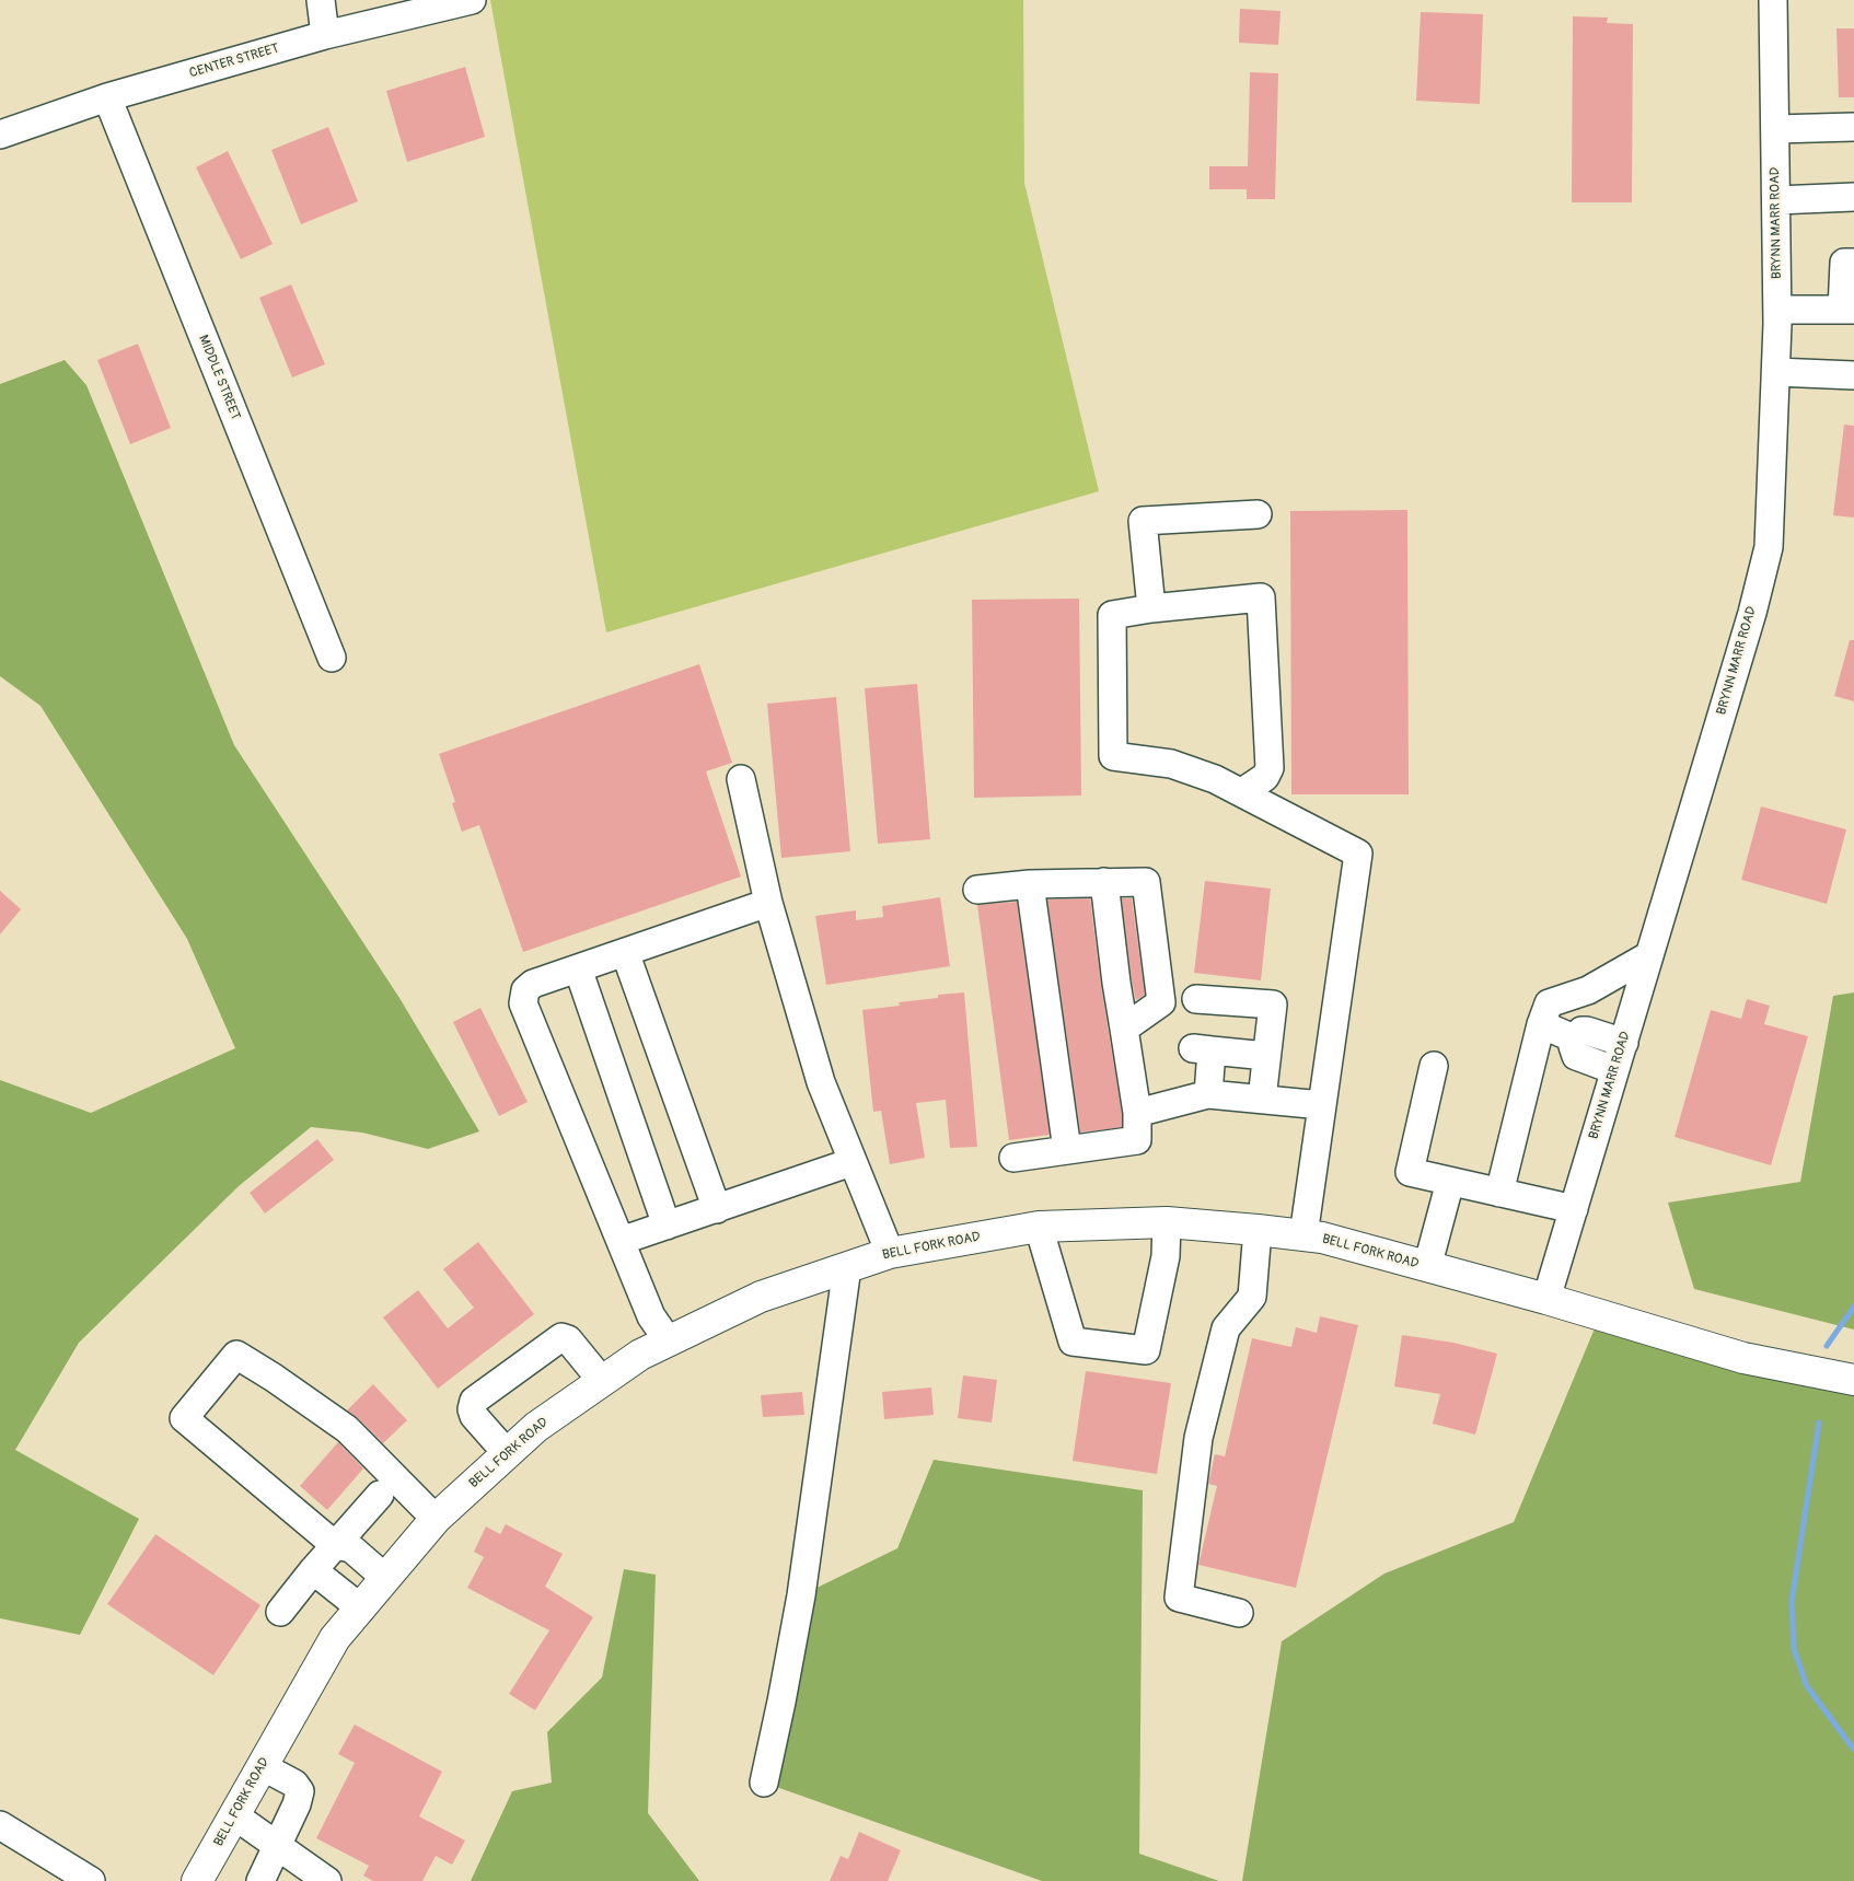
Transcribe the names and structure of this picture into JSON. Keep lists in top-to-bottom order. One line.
{"streets":{"main road":["BELL FORK ROAD"],"street":["CENTER STREET","BRYNN MARR ROAD","MIDDLE STREET"]},"crossings":[["CENTER STREET","MIDDLE STREET"],["BRYNN MARR ROAD","BELL FORK ROAD"]]}
